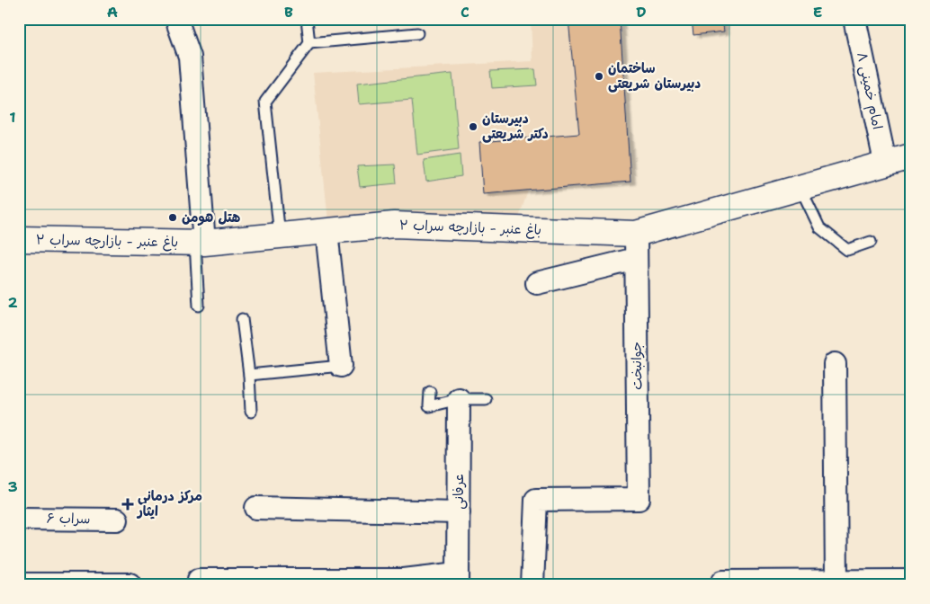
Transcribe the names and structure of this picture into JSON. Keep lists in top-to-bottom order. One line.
{"streets":{"street":["امام خمینی ۸","باغ عنبر - بازارچه سراب ۲","جوانبخت","عرفانی","سراب ۶"]},"crossings":[["امام خمینی ۸","باغ عنبر - بازارچه سراب ۲"],["باغ عنبر - بازارچه سراب ۲","جوانبخت"]],"places":{"other":["ساختمان دبیرستان شریعتی","دبیرستان دکتر شریعتی","هتل هومن"],"health":["مرکز درمانی ایثار"]},"grid":{"columns":["A","B","C","D","E"],"rows":["1","2","3"]}}
